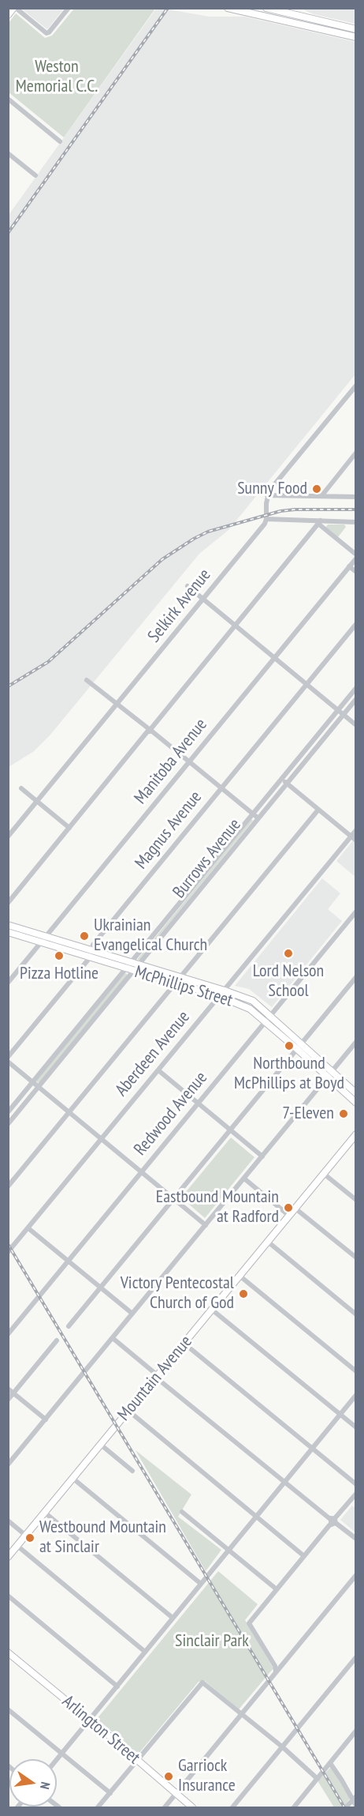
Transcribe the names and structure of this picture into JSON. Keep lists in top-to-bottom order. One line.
{"streets":{"main road":["McPhillips Street","Mountain Avenue","Arlington Street"],"street":["Selkirk Avenue","Manitoba Avenue","Magnus Avenue","Burrows Avenue","Aberdeen Avenue","Redwood Avenue"]},"crossings":[["Manitoba Avenue","McPhillips Street"],["Magnus Avenue","McPhillips Street"],["Burrows Avenue","McPhillips Street"],["McPhillips Street","Aberdeen Avenue"],["McPhillips Street","Redwood Avenue"]],"parks":["Weston Memorial C.C.","Sinclair Park"],"places":["Sunny Food","Ukrainian Evangelical Church","Lord Nelson School","Pizza Hotline","Northbound McPhillips at Boyd","7-Eleven","Eastbound Mountain at Radford","Victory Pentecostal Church of God","Westbound Mountain at Sinclair","Garriock Insurance"],"north":"right"}
